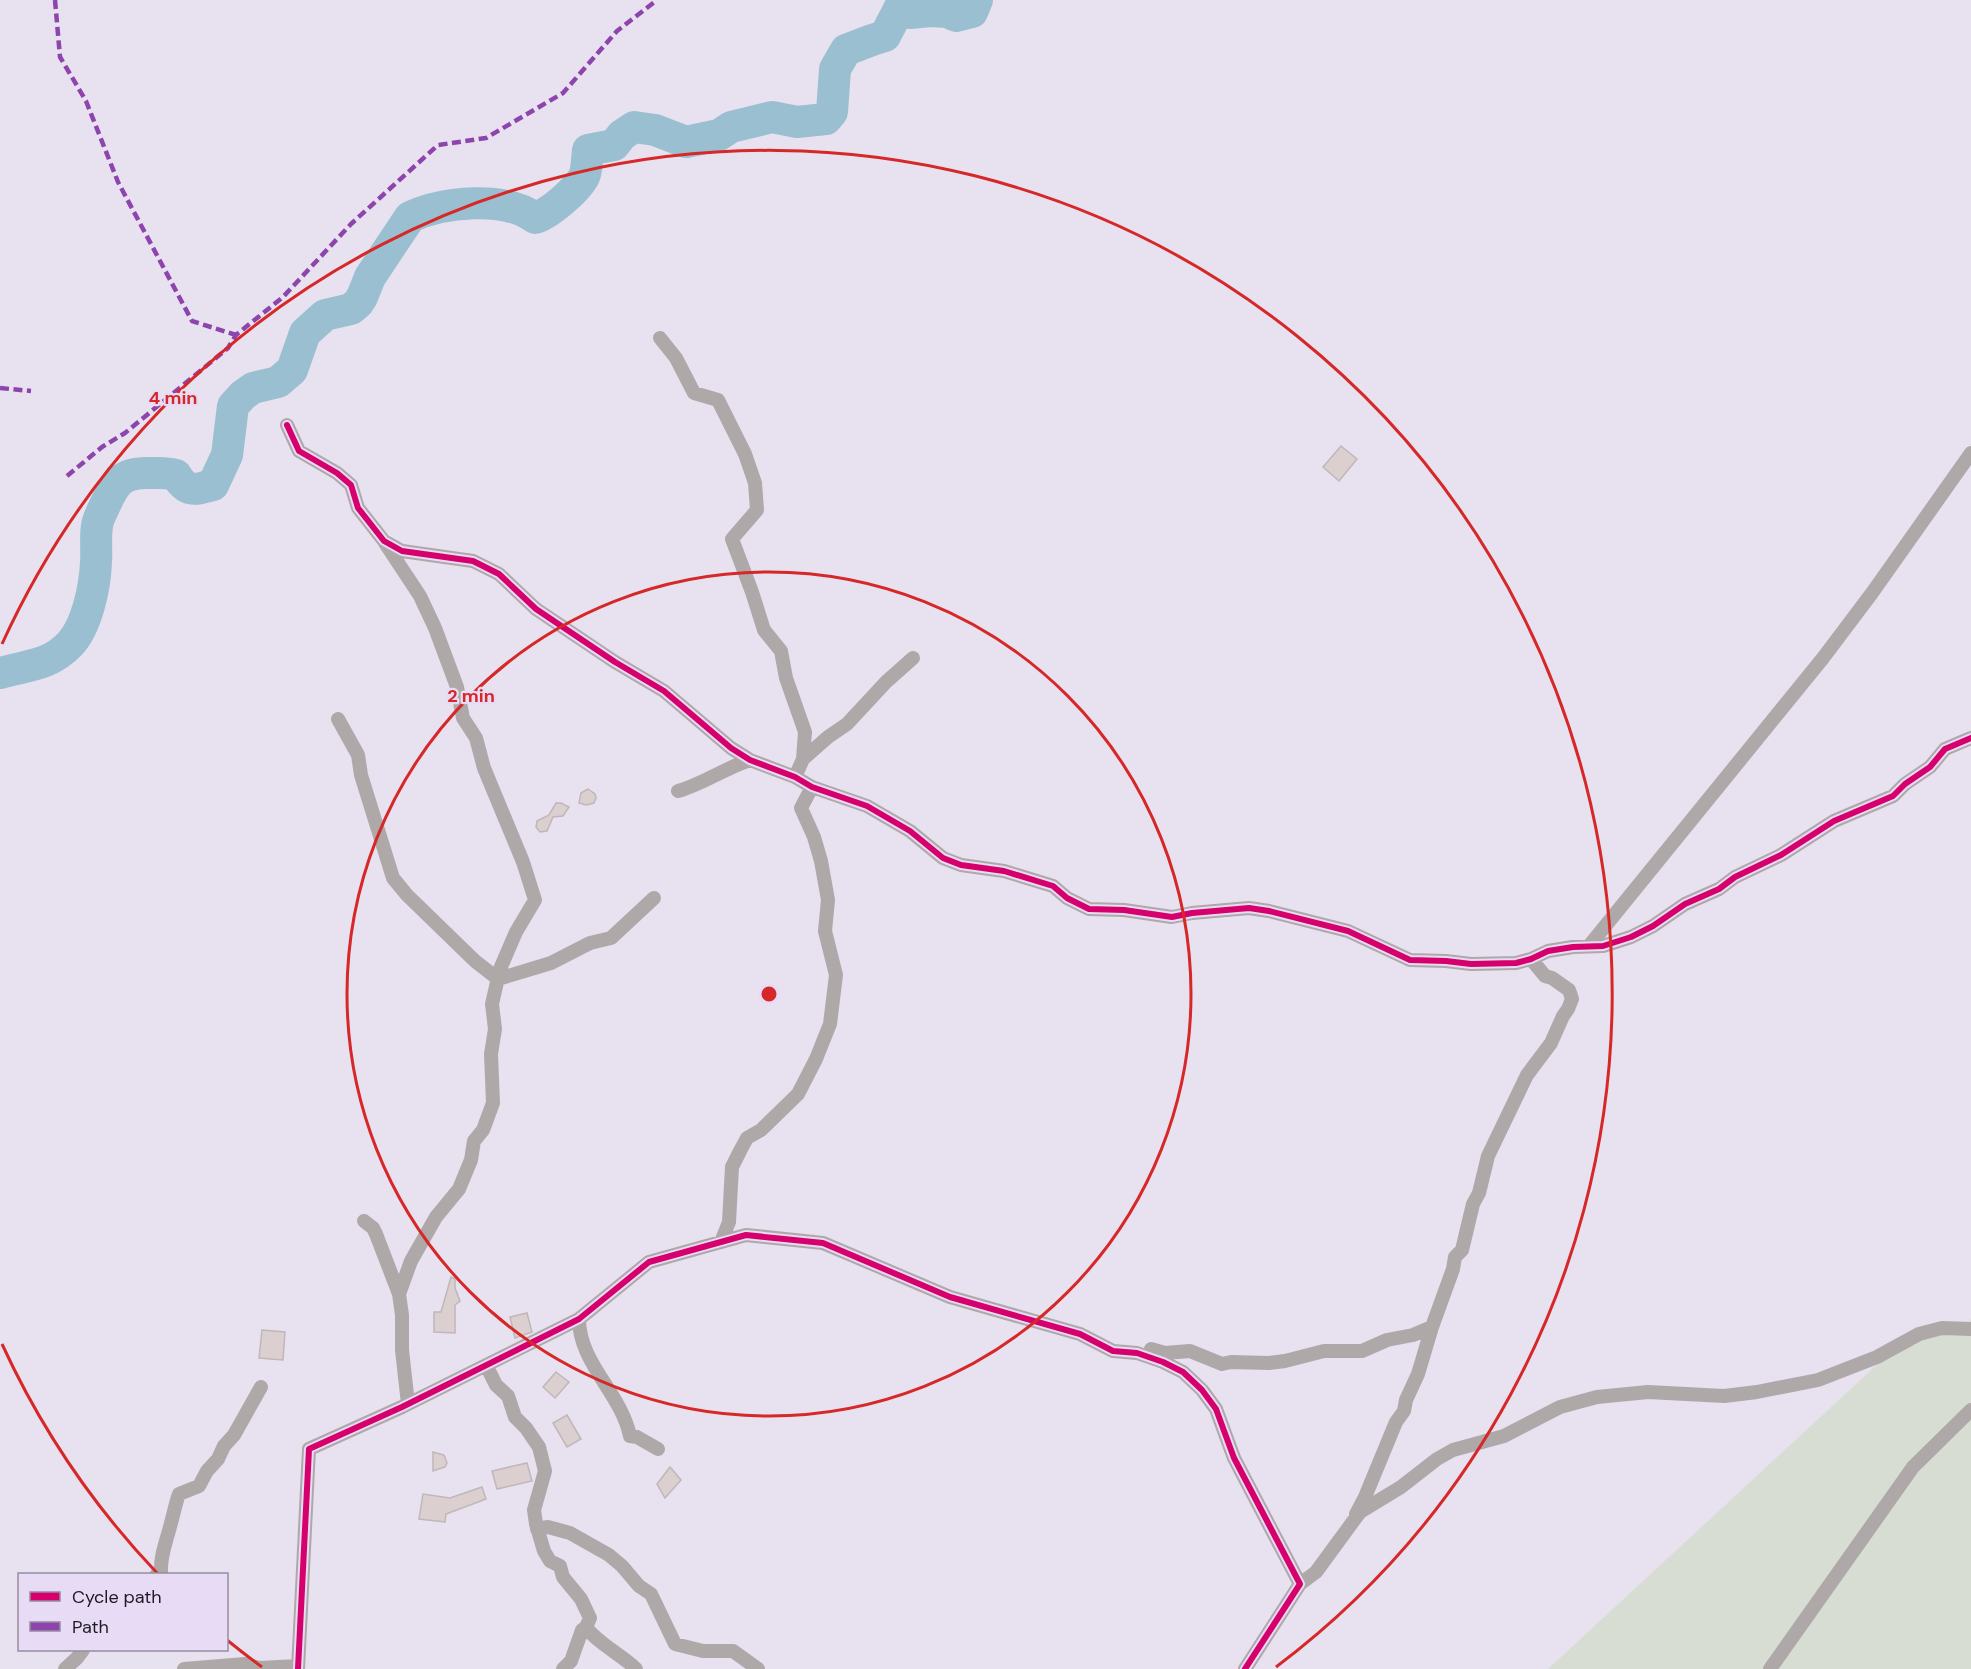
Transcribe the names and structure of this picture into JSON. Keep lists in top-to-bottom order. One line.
{"legend":["Cycle path","Path"],"rings":["4 min","2 min"]}
